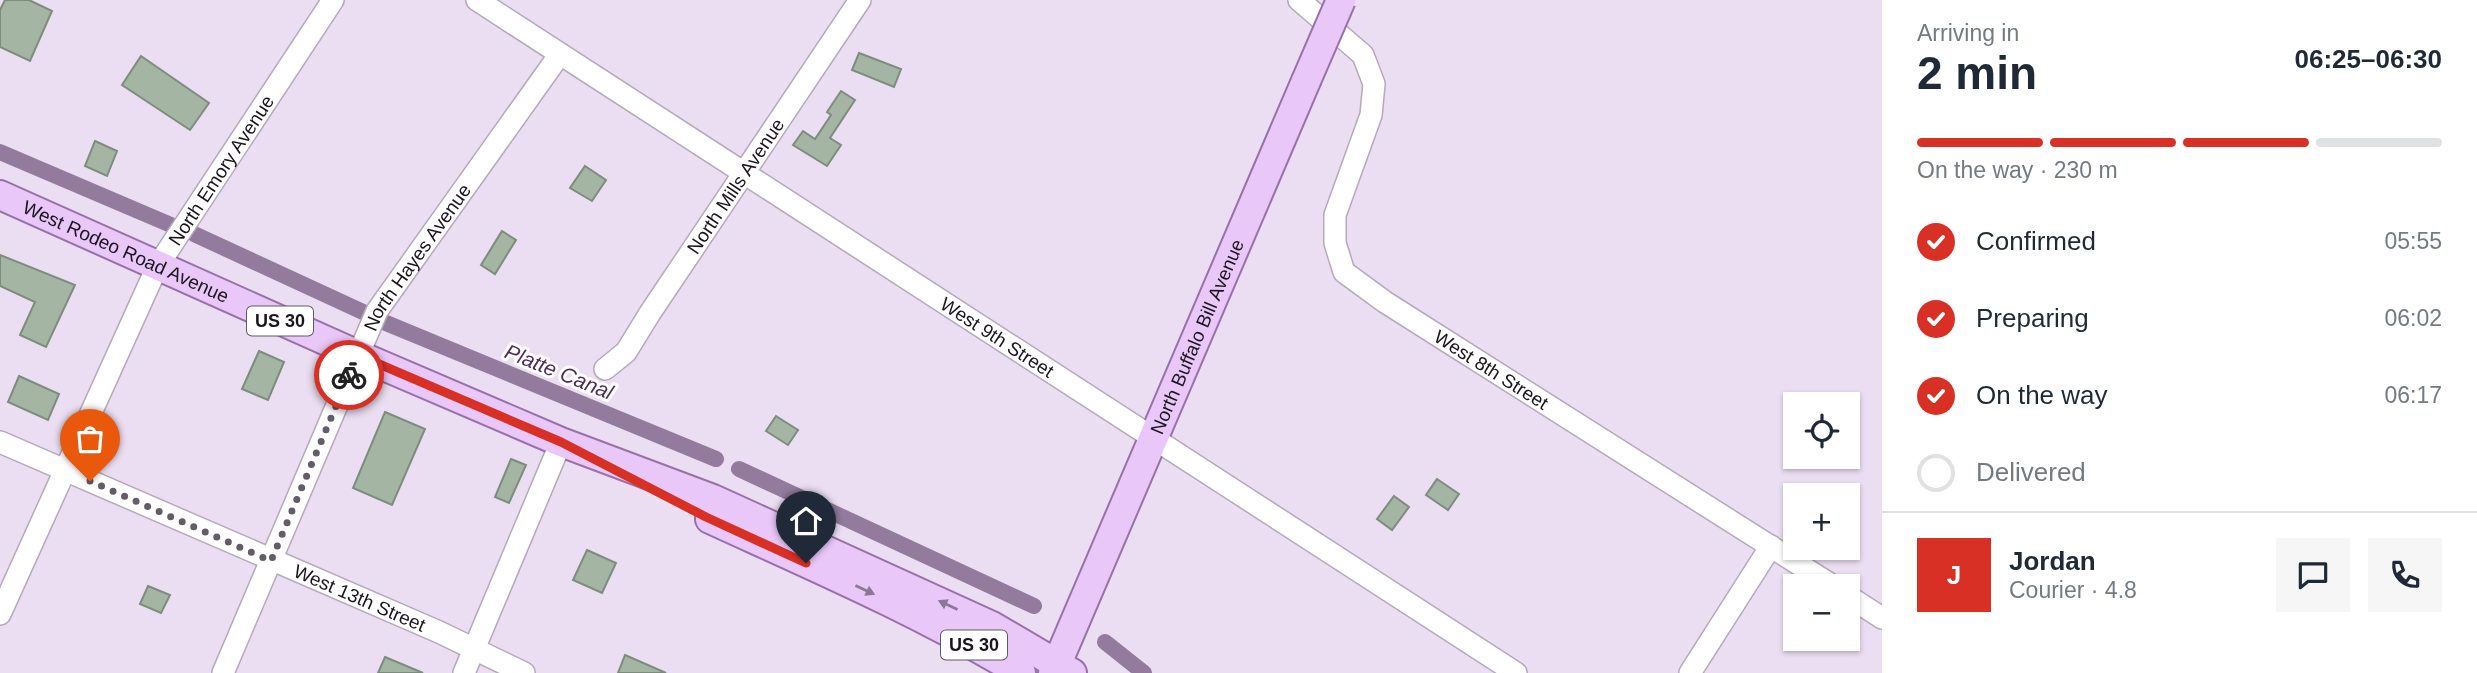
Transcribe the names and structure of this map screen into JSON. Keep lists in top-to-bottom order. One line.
{"streets":{"main road":["West Rodeo Road Avenue","US 30","North Buffalo Bill Avenue"],"street":["North Emory Avenue","North Mills Avenue","North Hayes Avenue","West 9th Street","West 8th Street","West 13th Street"]},"crossings":[["North Emory Avenue","West Rodeo Road Avenue"],["North Emory Avenue","West 13th Street"],["North Mills Avenue","West 9th Street"],["West Rodeo Road Avenue","North Hayes Avenue"],["West Rodeo Road Avenue","North Buffalo Bill Avenue"],["North Hayes Avenue","West 9th Street"],["North Hayes Avenue","West 13th Street"],["North Buffalo Bill Avenue","West 9th Street"]],"water":["Platte Canal"],"page":{"heading":["2 min","Arriving in","06:25–06:30"],"panel":["Jordan","Courier · 4.8"],"bar":"On the way · 230 m","list":[["Confirmed","05:55"],["Preparing","06:02"],["On the way","06:17"],"Delivered"],"map_buttons":["+","−"],"round":"J"}}
